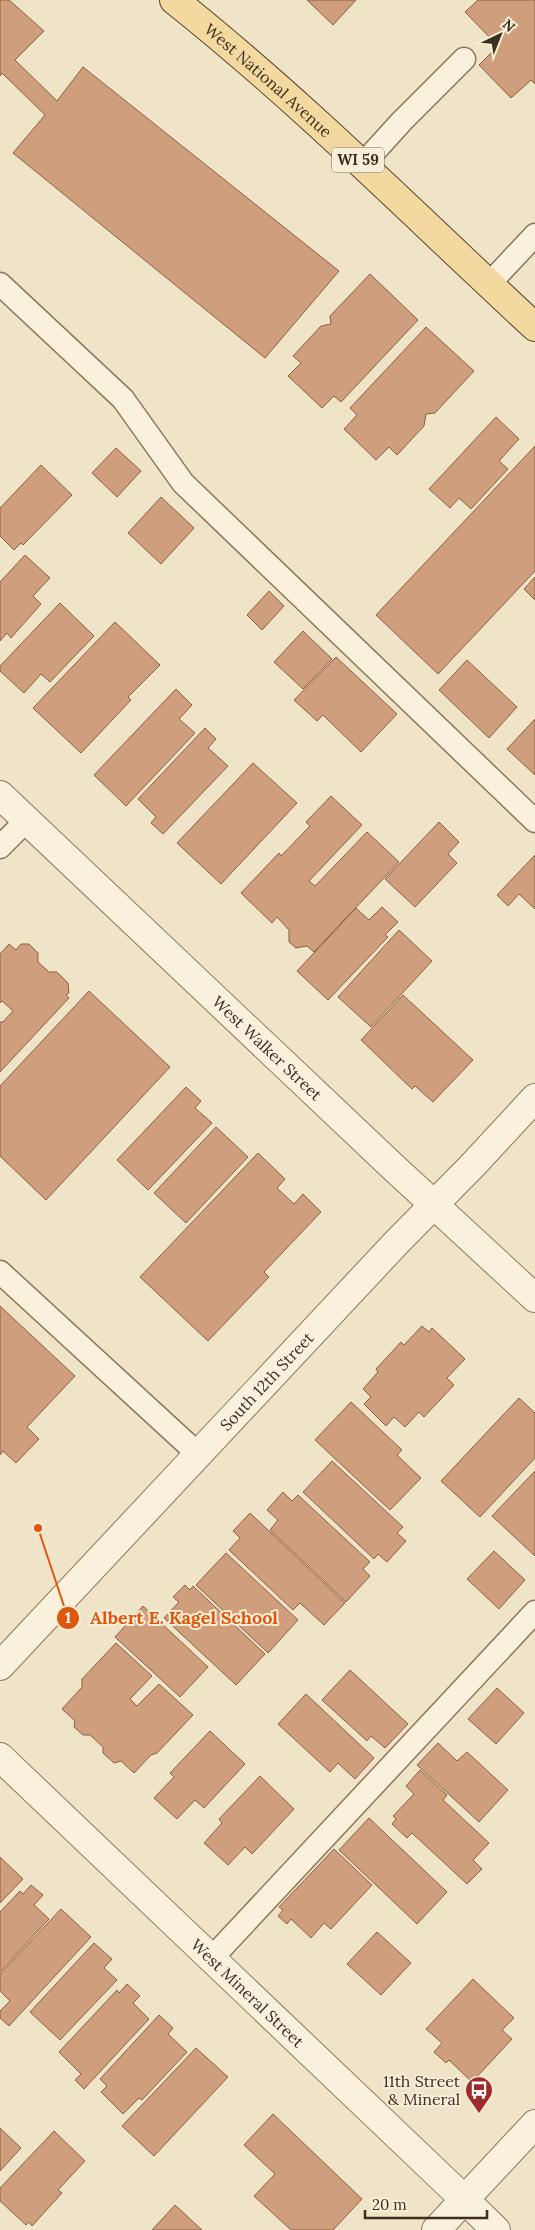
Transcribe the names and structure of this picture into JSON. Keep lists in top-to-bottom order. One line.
{"streets":{"main road":["West National Avenue","WI 59"],"street":["West Walker Street","South 12th Street","West Mineral Street"]},"crossings":[["West Walker Street","South 12th Street"]],"places":{"other":["Albert E. Kagel School"],"bus stop":["11th Street & Mineral"]},"scale_bar":"20 m","north":"top right"}
